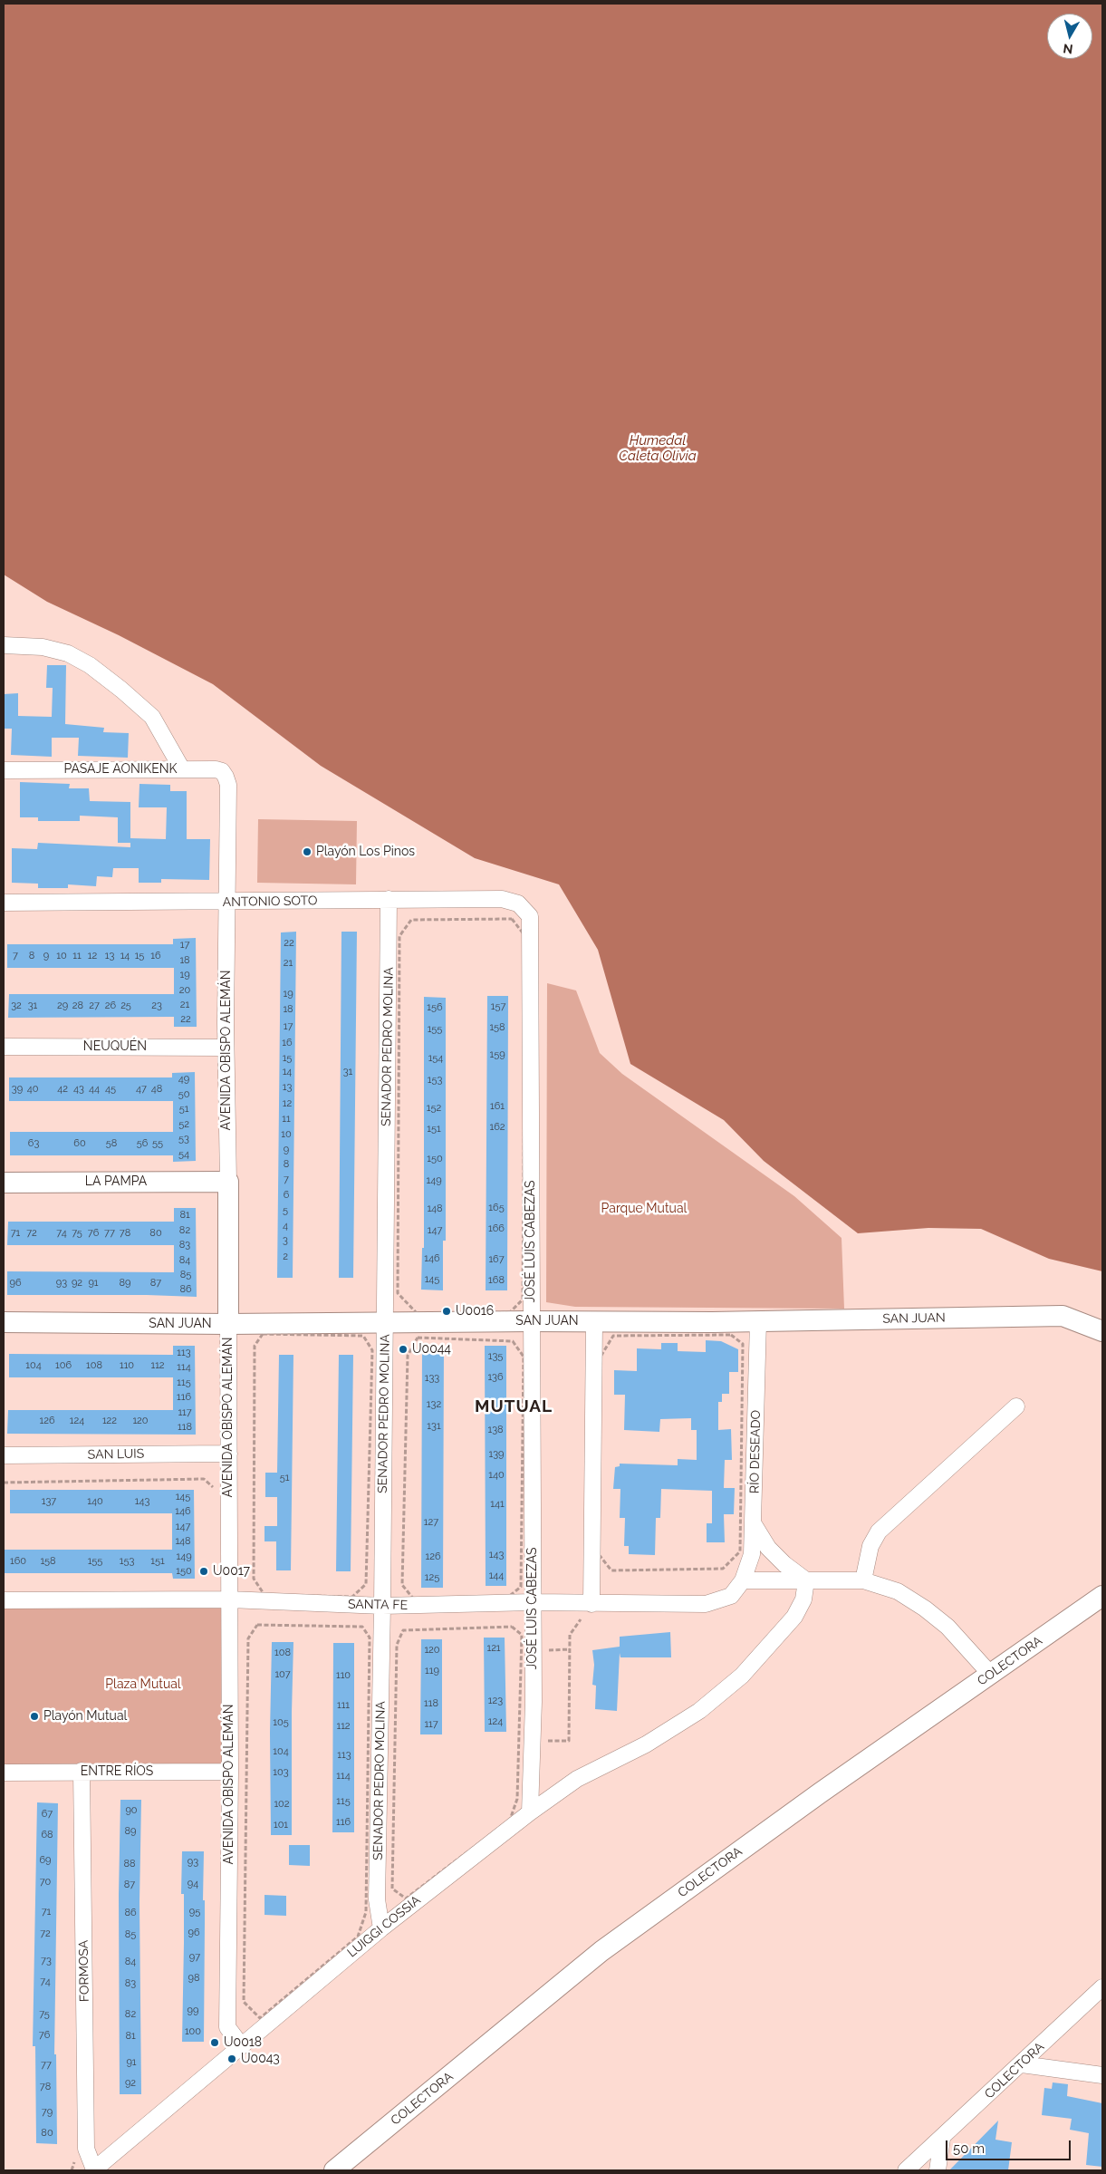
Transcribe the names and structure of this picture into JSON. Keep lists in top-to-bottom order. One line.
{"streets":{"street":["PASAJE AONIKENK","ANTONIO SOTO","NEUQUÉN","SENADOR PEDRO MOLINA","AVENIDA OBISPO ALEMÁN","LA PAMPA","JOSÉ LUIS CABEZAS","SAN JUAN","RÍO DESEADO","SAN LUIS","SANTA FE","COLECTORA","ENTRE RÍOS","LUIGGI COSSIA","FORMOSA"]},"crossings":[["PASAJE AONIKENK","AVENIDA OBISPO ALEMÁN"],["ANTONIO SOTO","SENADOR PEDRO MOLINA"],["ANTONIO SOTO","AVENIDA OBISPO ALEMÁN"],["ANTONIO SOTO","JOSÉ LUIS CABEZAS"],["NEUQUÉN","AVENIDA OBISPO ALEMÁN"],["SENADOR PEDRO MOLINA","SAN JUAN"],["SENADOR PEDRO MOLINA","SANTA FE"],["SENADOR PEDRO MOLINA","LUIGGI COSSIA"],["AVENIDA OBISPO ALEMÁN","LA PAMPA"],["AVENIDA OBISPO ALEMÁN","SAN JUAN"],["AVENIDA OBISPO ALEMÁN","SAN LUIS"],["AVENIDA OBISPO ALEMÁN","SANTA FE"],["AVENIDA OBISPO ALEMÁN","ENTRE RÍOS"],["AVENIDA OBISPO ALEMÁN","LUIGGI COSSIA"],["JOSÉ LUIS CABEZAS","SAN JUAN"],["JOSÉ LUIS CABEZAS","SANTA FE"],["JOSÉ LUIS CABEZAS","LUIGGI COSSIA"],["SAN JUAN","RÍO DESEADO"],["RÍO DESEADO","SANTA FE"],["ENTRE RÍOS","FORMOSA"],["LUIGGI COSSIA","FORMOSA"]],"districts":["MUTUAL"],"water":["Humedal Caleta Olivia"],"parks":["Parque Mutual","Plaza Mutual"],"places":["Playón Los Pinos","U0016","U0044","U0017","Playón Mutual","U0018","U0043"],"house_numbers":["22","17","7","8","9","10","11","12","13","14","15","16","18","21","19","20","19","21","32","31","29","28","27","26","25","23","157","156","18","22","17","158","155","16","159","15","154","14","31","49","153","13","39","40","42","43","44","45","47","48","50","12","161","152","51","11","52","162","151","10","53","63","60","58","56","55","9","54","150","8","7","149","6","165","148","5","81","4","166","82","147","71","72","74","75","76","77","78","80","3","83","2","146","167","84","85","145","168","96","93","92","91","89","87","86","113","135","104","106","108","110","112","114","136","133","115","116","132","117","126","124","122","120","131","118","138","139","140","51","145","137","140","143","141","146","127","147","148","143","149","126","160","158","155","153","151","150","144","125","121","120","108","119","107","110","123","118","111","124","105","117","112","104","113","103","114","115","102","90","67","116","101","89","68","69","93","88","70","94","87","71","95","86","96","72","85","97","73","84","98","74","83","99","75","82","100","76","81","91","77","92","78","79","80"],"scale_bar":"50 m","north":"bottom"}
